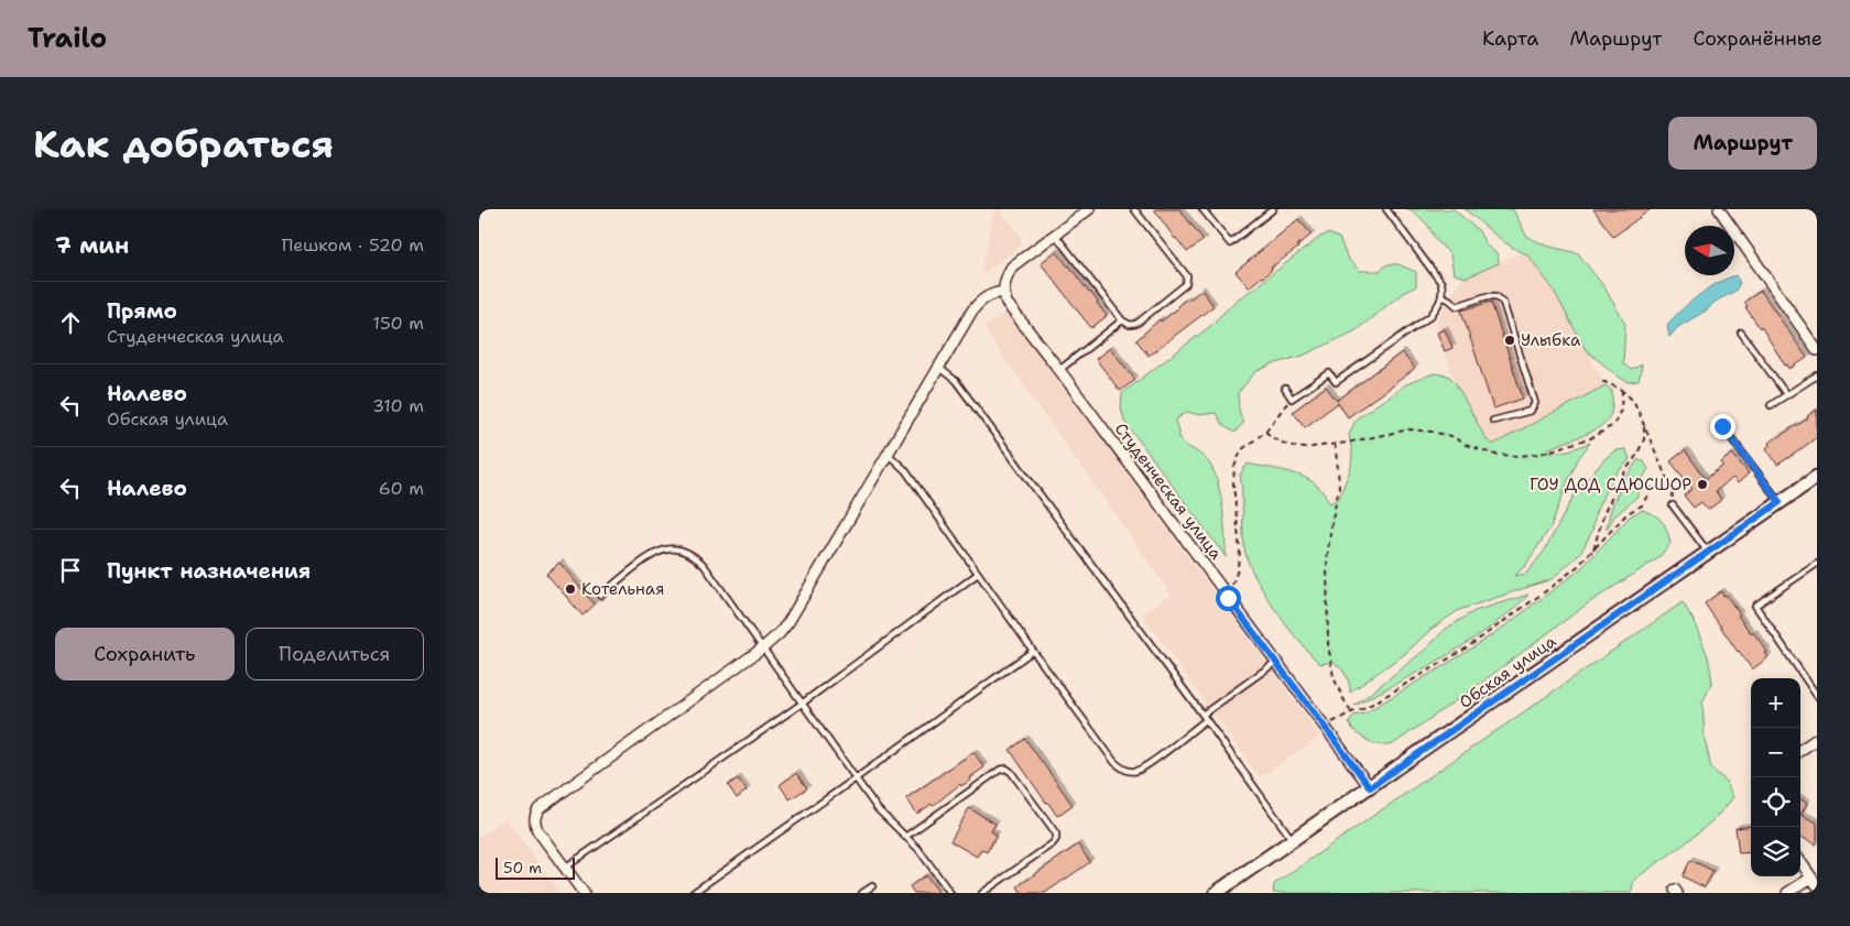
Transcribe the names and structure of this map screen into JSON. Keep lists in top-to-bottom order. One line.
{"streets":{"street":["Студенческая улица","Обская улица"]},"crossings":[["Студенческая улица","Обская улица"]],"places":["Улыбка","ГОУ ДОД СДЮСШОР","Котельная"],"scale_bar":"50 m","north":"left","page":{"header":"Trailo","nav":["Карта","Маршрут","Сохранённые"],"buttons":["Маршрут",["Сохранить","Поделиться"]],"title":"Как добраться","heading":["7 мин","Пешком · 520 m"],"list":[["Прямо","Студенческая улица","150 m"],["Налево","Обская улица","310 m"],["Налево","60 m"],"Пункт назначения"],"map_buttons":["+","−"],"scale":"50 m"}}
